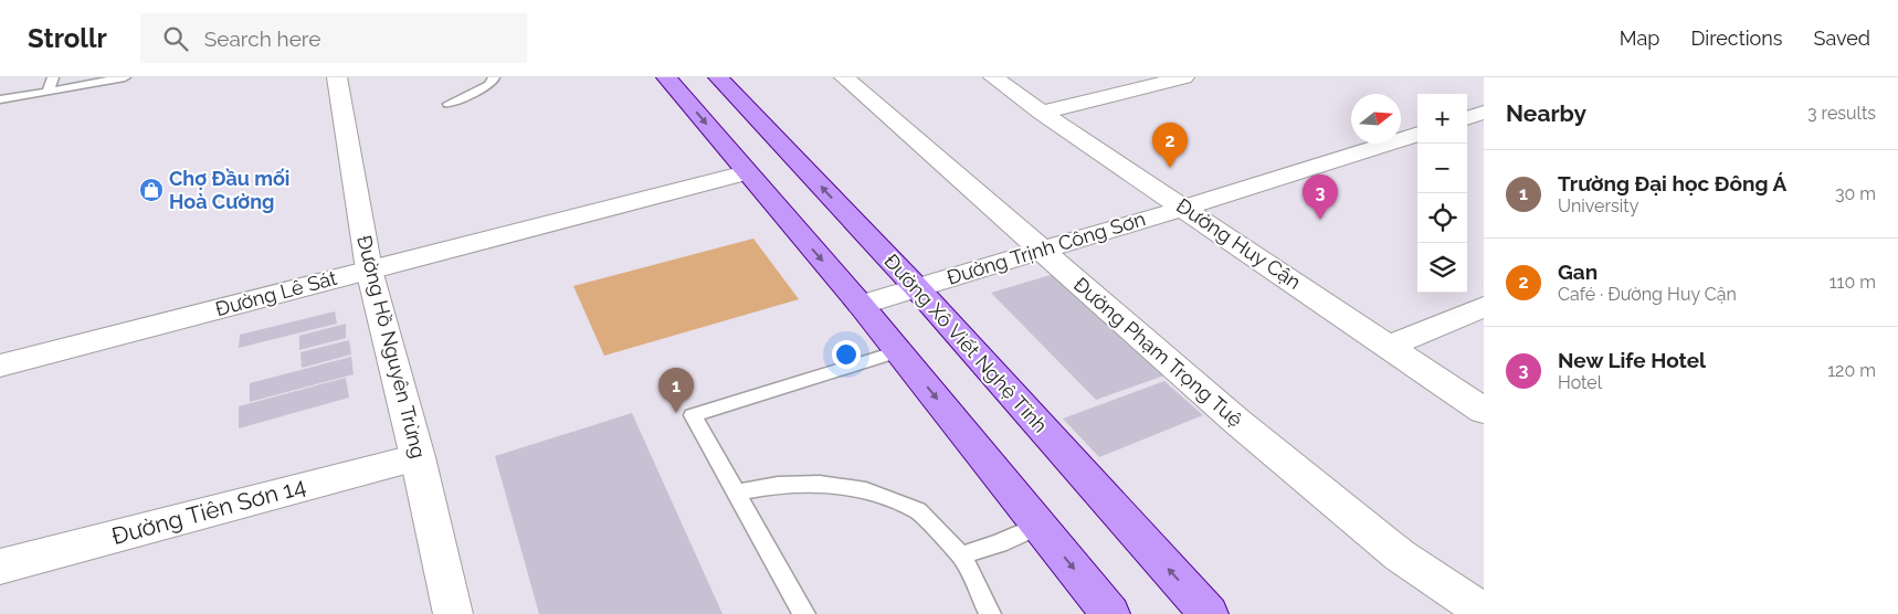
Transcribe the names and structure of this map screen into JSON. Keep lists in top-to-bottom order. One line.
{"streets":{"main road":["Đường Xô Viết Nghệ Tĩnh"],"street":["Đường Huy Cận","Đường Trịnh Công Sơn","Đường Lê Sát","Đường Hồ Nguyên Trừng","Đường Phạm Trọng Tuệ","Đường Tiên Sơn 14"]},"crossings":[["Đường Huy Cận","Đường Trịnh Công Sơn"],["Đường Trịnh Công Sơn","Đường Xô Viết Nghệ Tĩnh"],["Đường Trịnh Công Sơn","Đường Phạm Trọng Tuệ"],["Đường Lê Sát","Đường Hồ Nguyên Trừng"],["Đường Hồ Nguyên Trừng","Đường Tiên Sơn 14"]],"places":{"shop":["Chợ Đầu mối Hoà Cường"]},"north":"right","page":{"header":"Strollr","search":"Search here","nav":["Map","Directions","Saved"],"heading":["Nearby","3 results"],"map_buttons":["+","−"],"pins":["2","3","1"],"list":[{"mark":"1","name":"Trường Đại học Đông Á","note":"University","value":"30 m"},{"mark":"2","name":"Gan","note":"Café · Đường Huy Cận","value":"110 m"},{"mark":"3","name":"New Life Hotel","note":"Hotel","value":"120 m"}]}}
